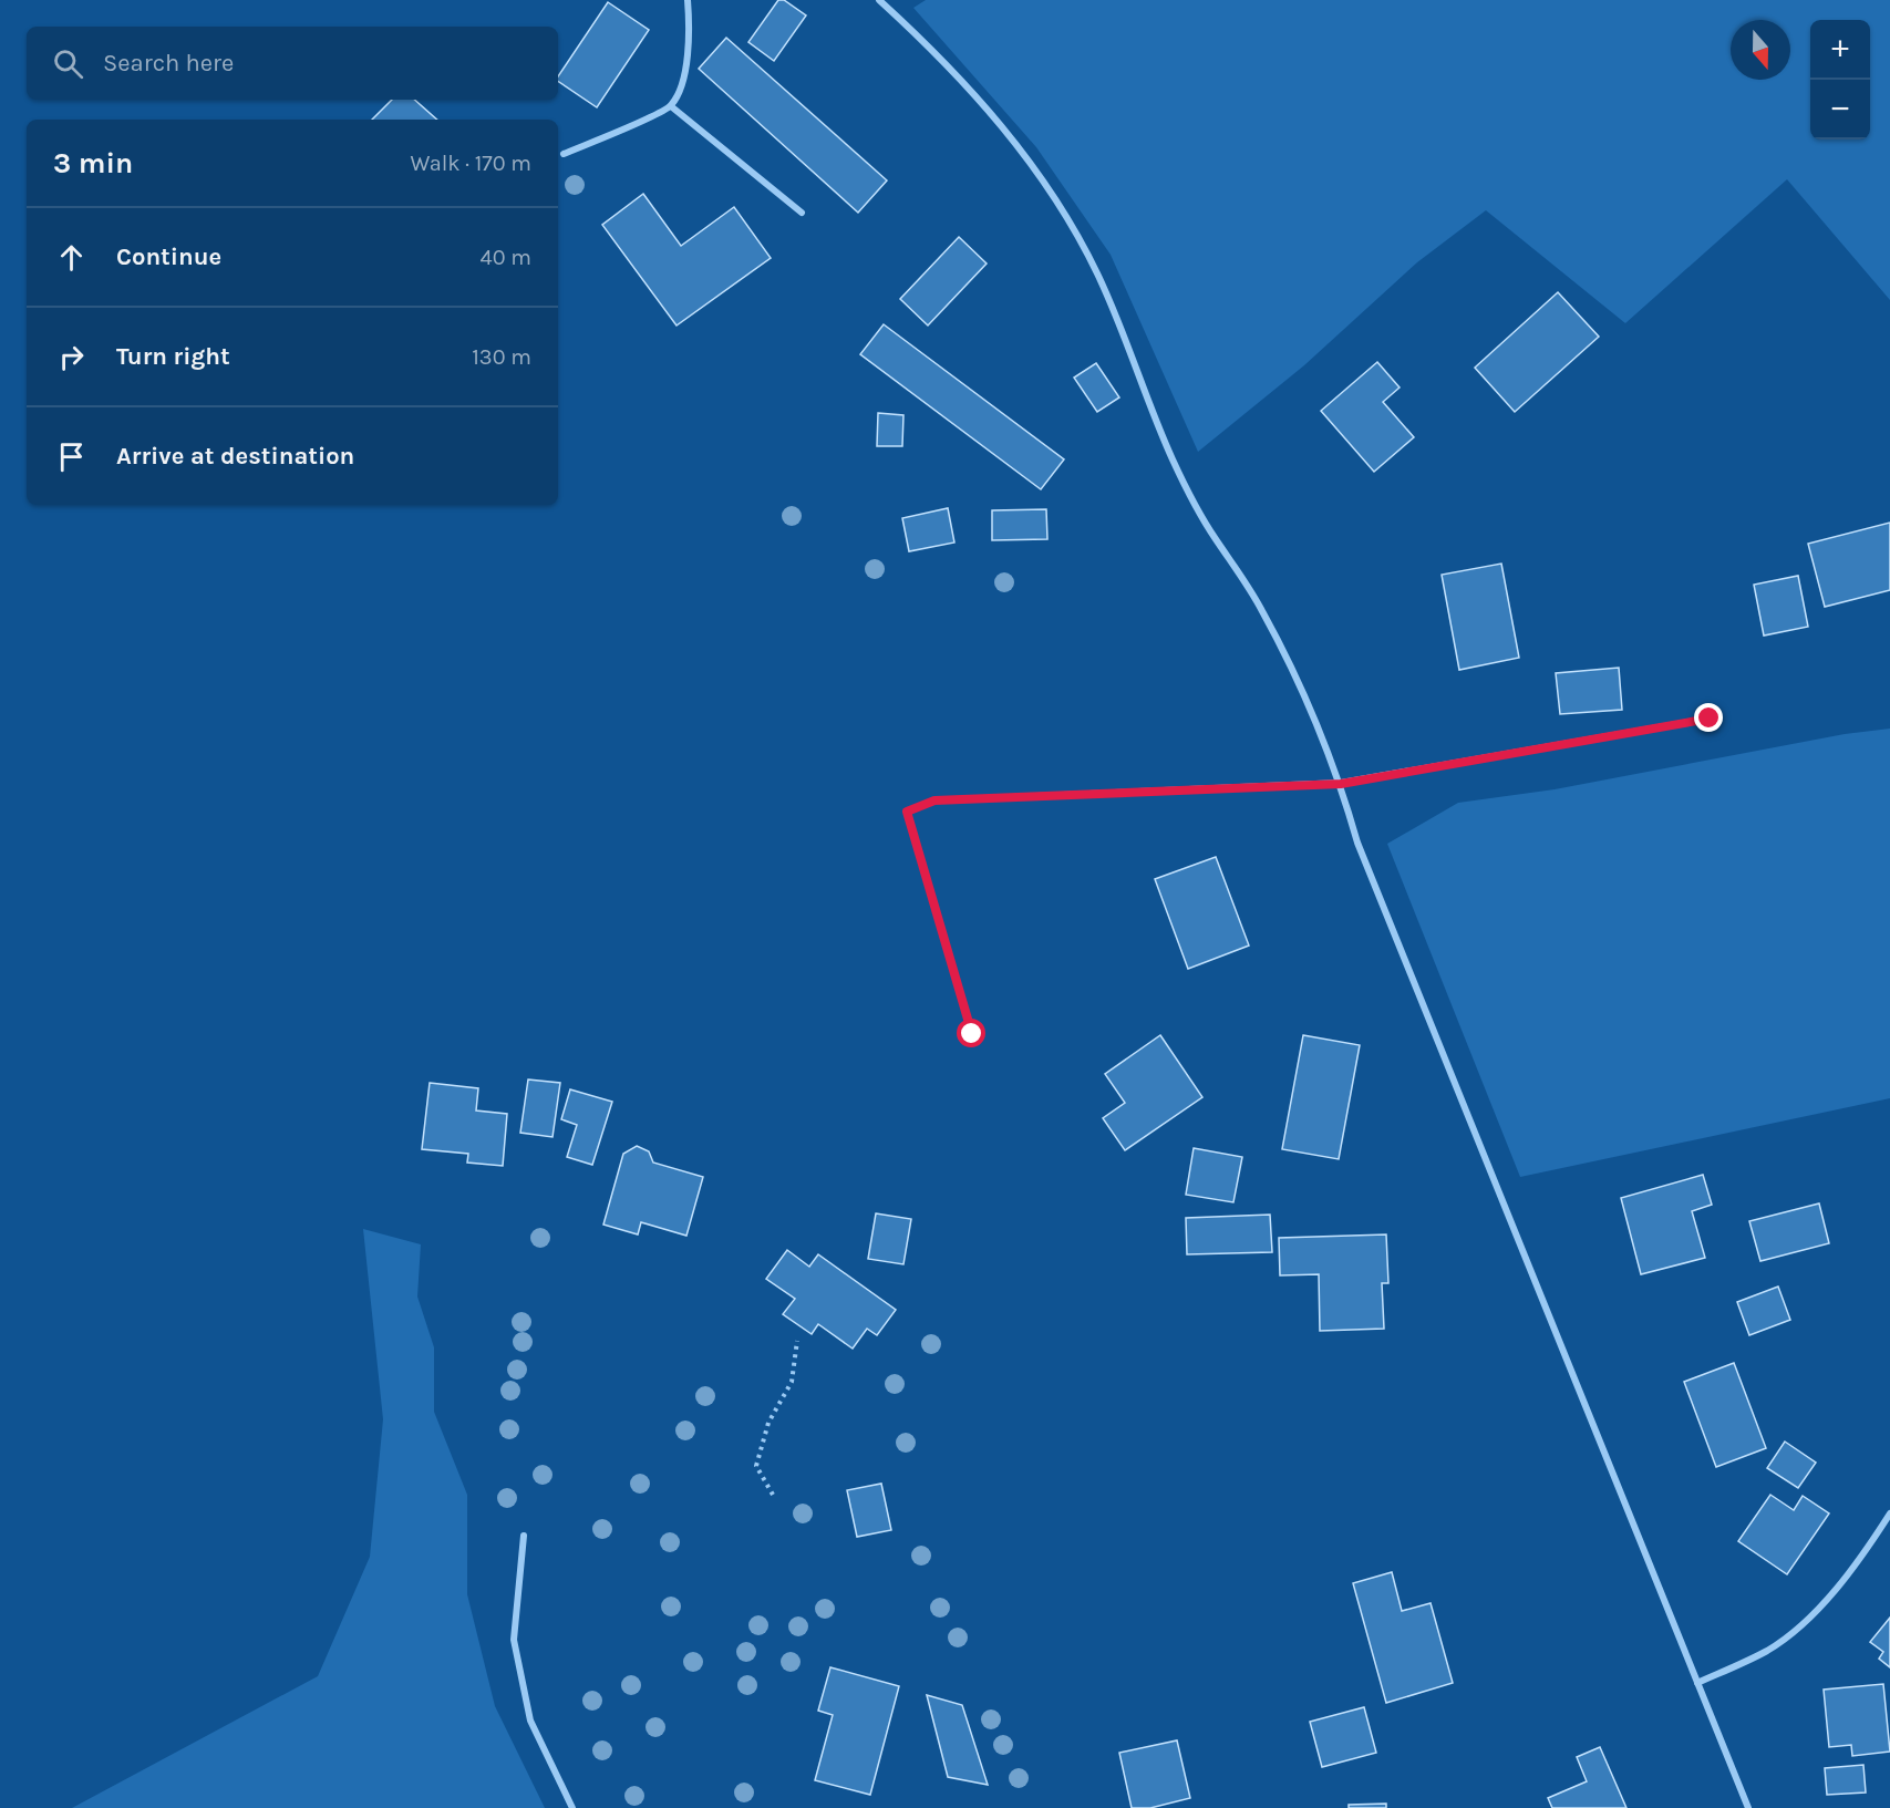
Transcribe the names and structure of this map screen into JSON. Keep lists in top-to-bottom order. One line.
{"north":"bottom","page":{"map_buttons":["+","−"],"search":"Search here","heading":["3 min","Walk · 170 m"],"list":[["Continue","40 m"],["Turn right","130 m"],"Arrive at destination"]}}
